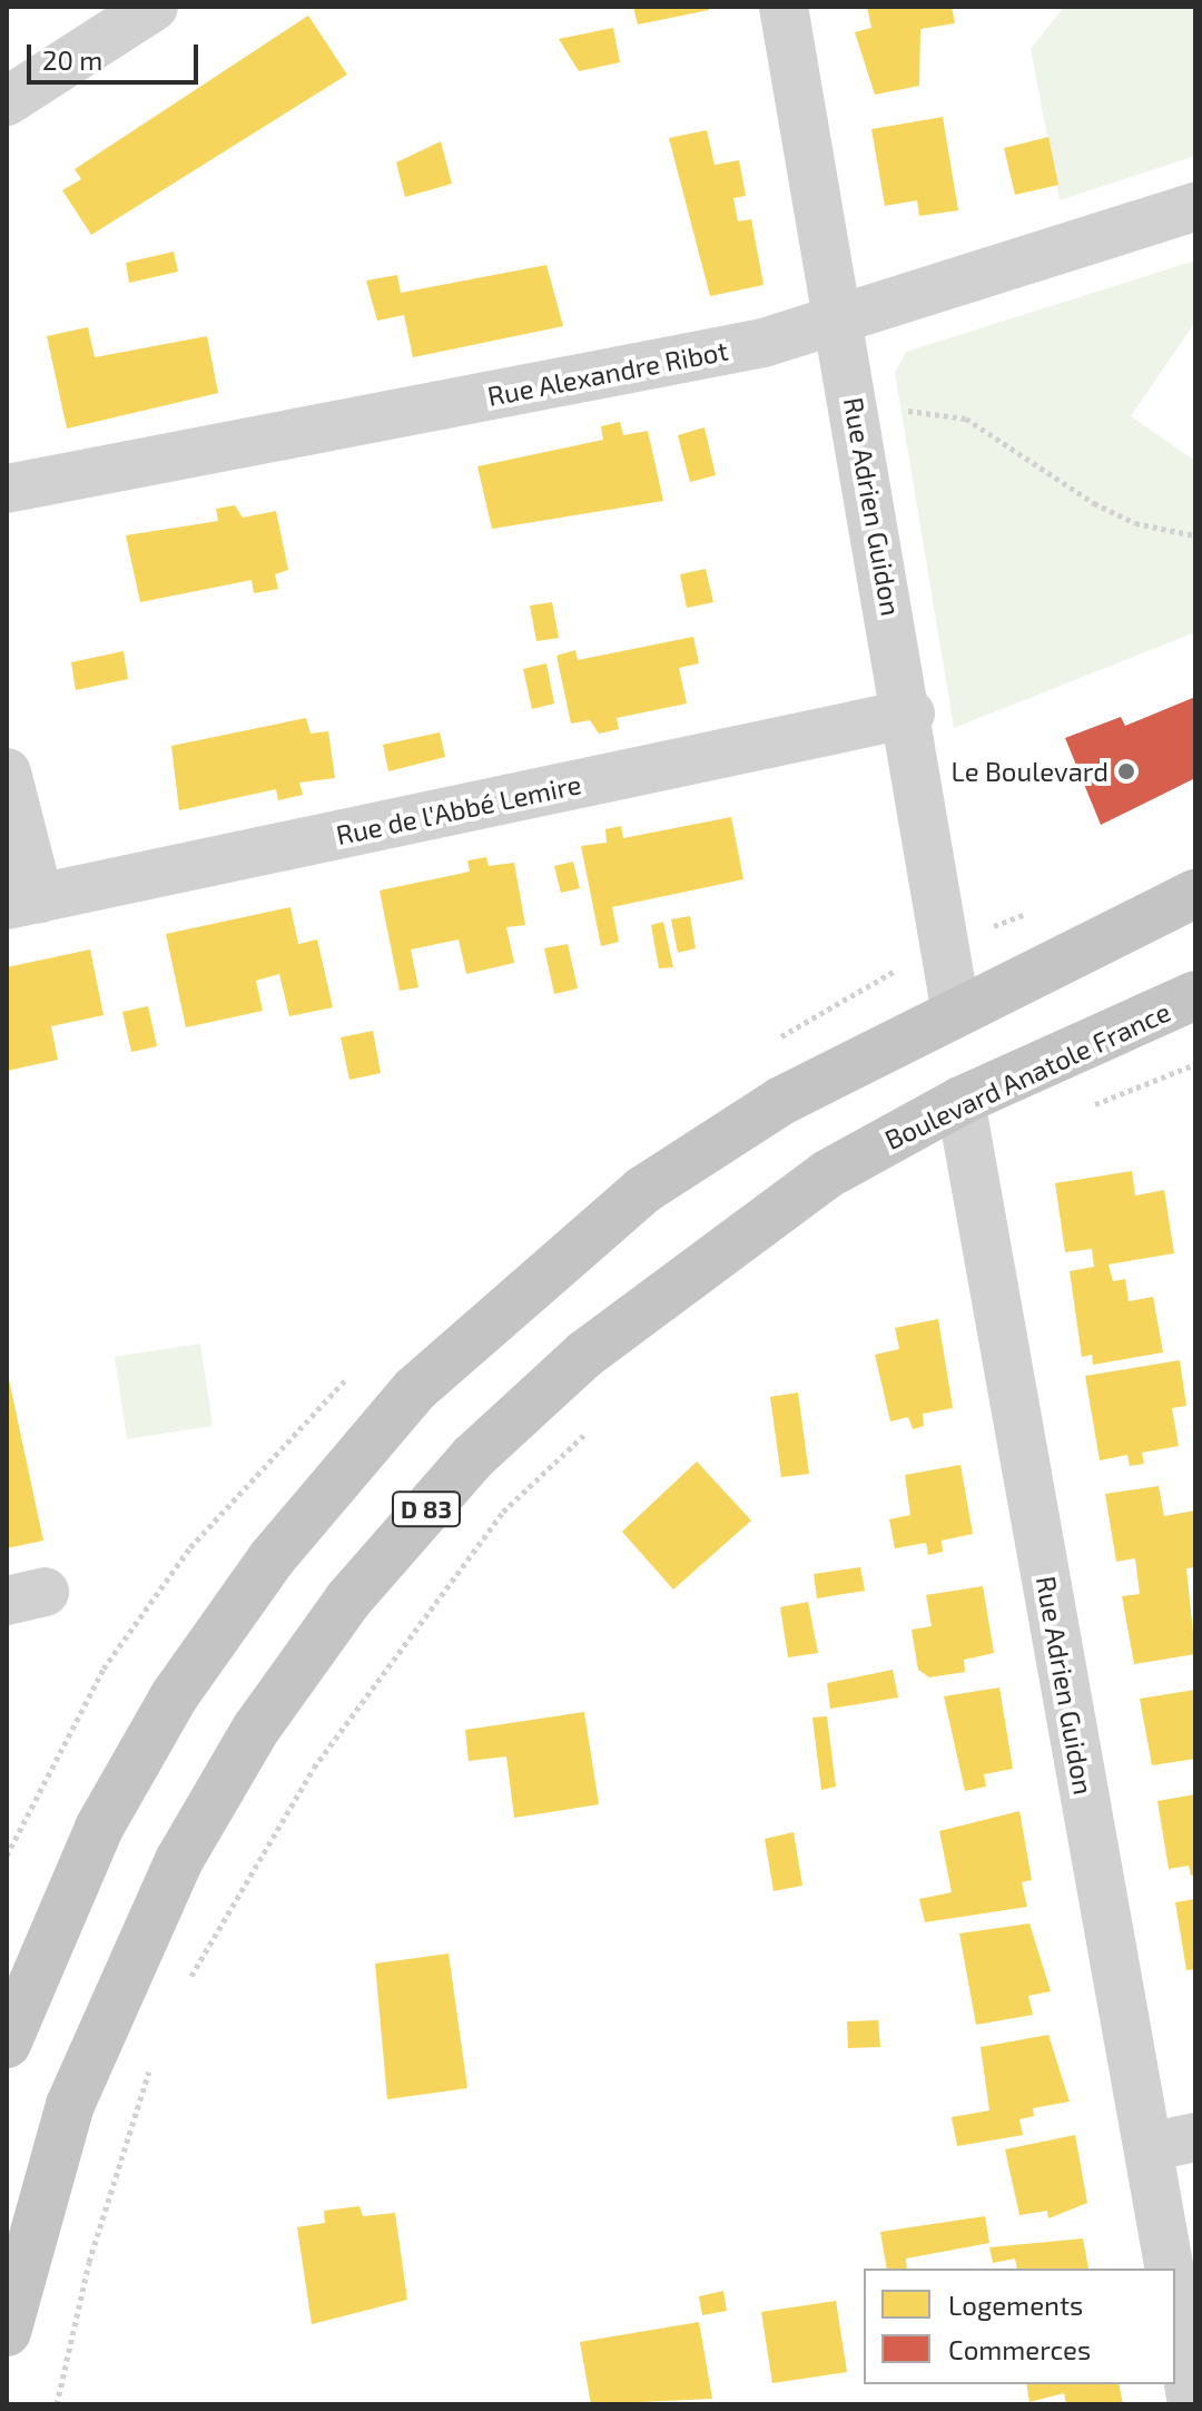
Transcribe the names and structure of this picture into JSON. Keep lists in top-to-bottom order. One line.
{"streets":{"main road":["Boulevard Anatole France","D 83"],"street":["Rue Alexandre Ribot","Rue Adrien Guidon","Rue de l'Abbé Lemire"]},"crossings":[["Rue Alexandre Ribot","Rue Adrien Guidon"],["Rue Adrien Guidon","Rue de l'Abbé Lemire"],["Rue Adrien Guidon","Boulevard Anatole France"]],"places":["Le Boulevard"],"legend":["Logements","Commerces"],"scale_bar":"20 m"}
